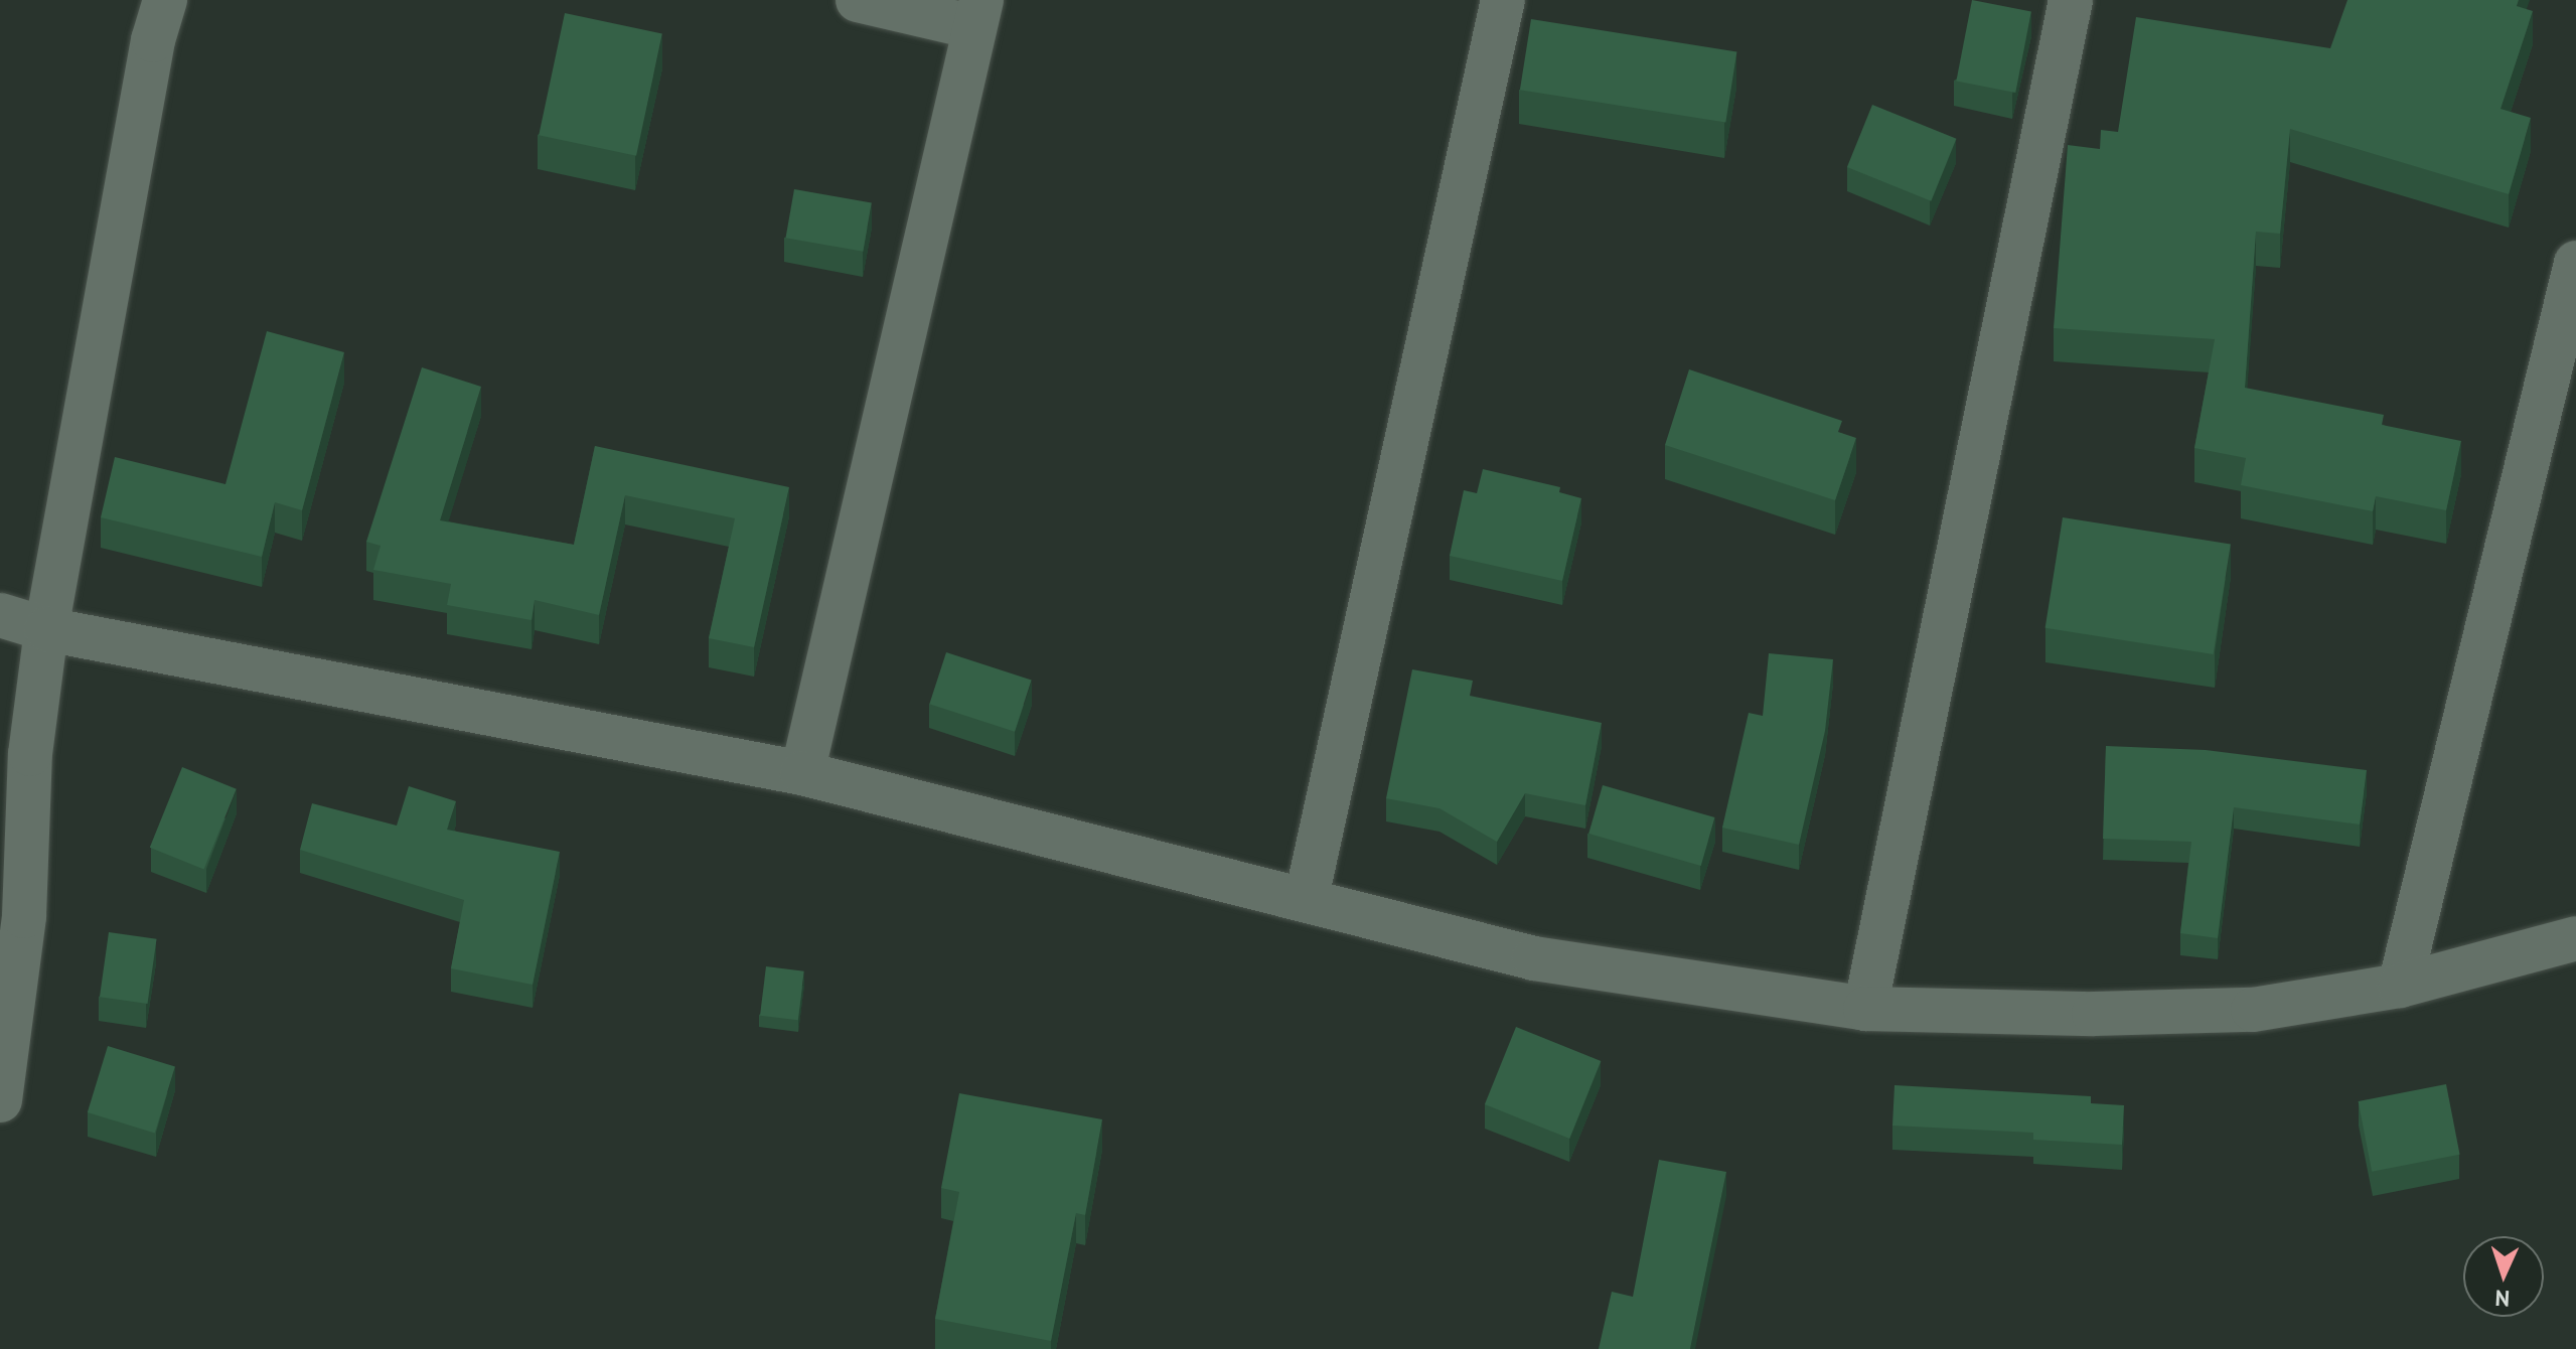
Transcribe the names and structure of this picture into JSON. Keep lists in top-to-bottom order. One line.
{"north":"bottom"}
